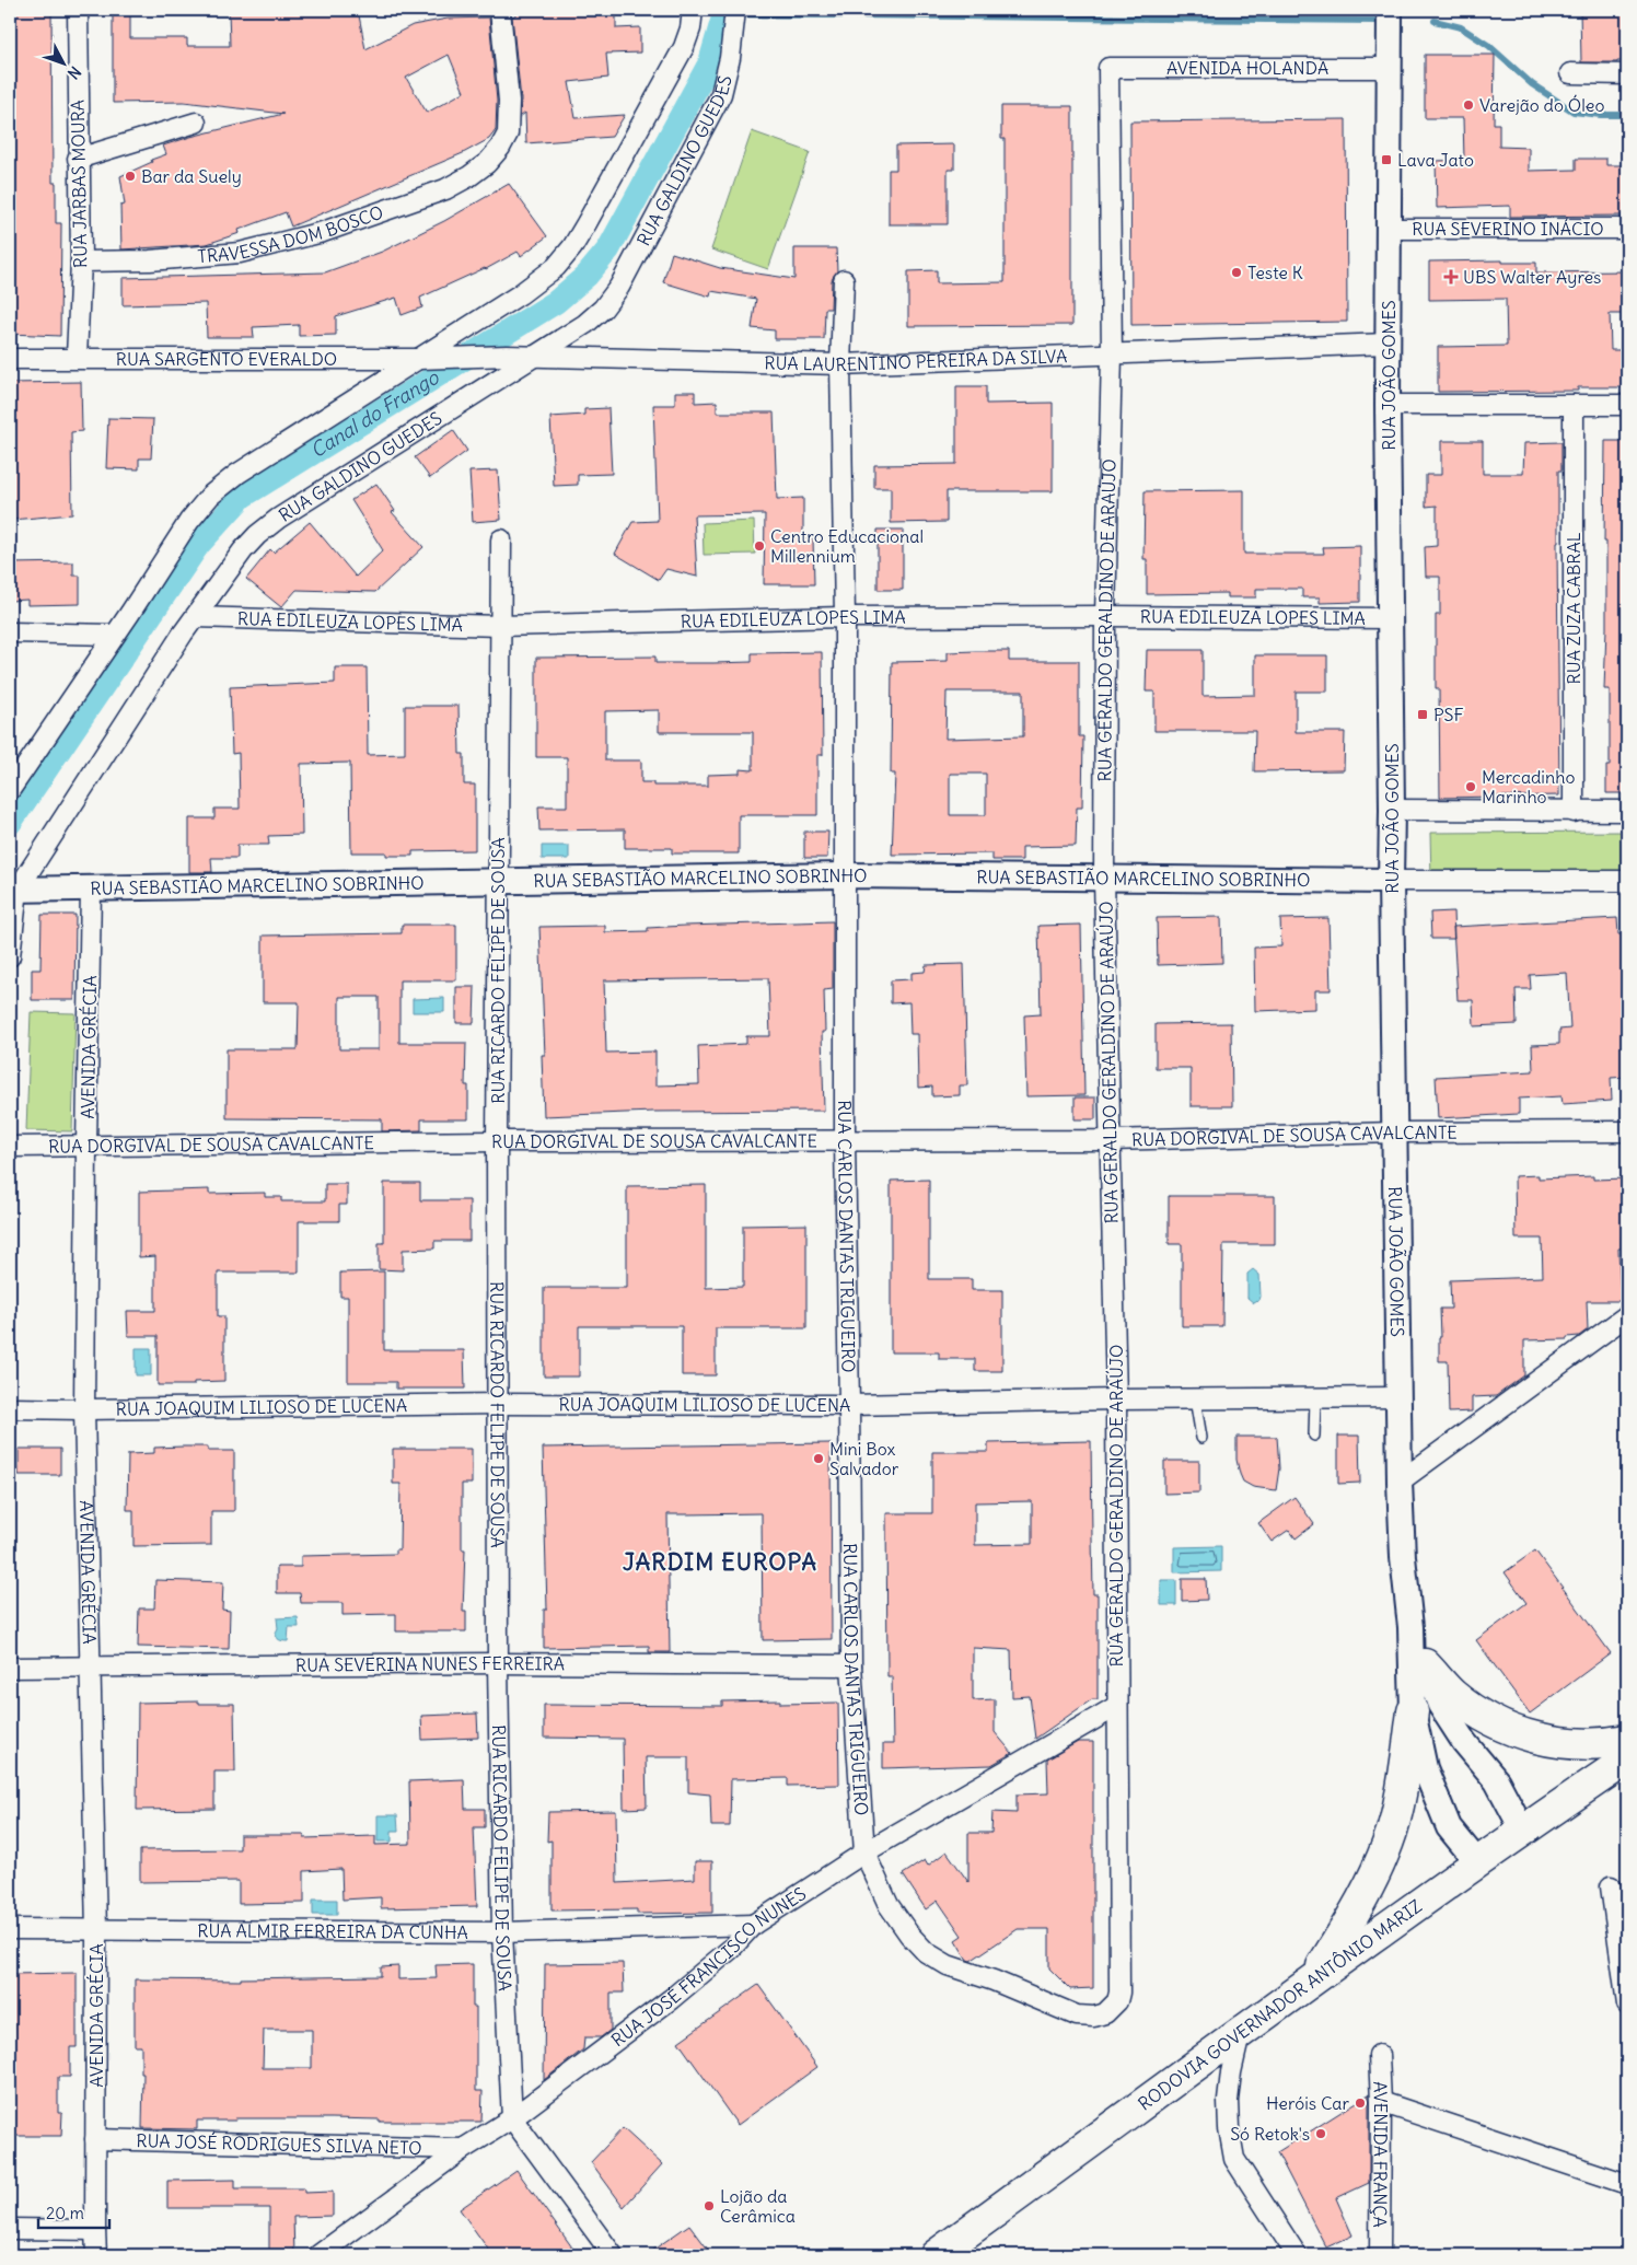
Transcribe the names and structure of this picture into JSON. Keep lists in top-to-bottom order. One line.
{"streets":{"highway":["RODOVIA GOVERNADOR ANTÔNIO MARIZ"],"street":["AVENIDA HOLANDA","RUA GALDINO GUEDES","RUA JARBAS MOURA","RUA SEVERINO INÁCIO","TRAVESSA DOM BOSCO","RUA SARGENTO EVERALDO","RUA LAURENTINO PEREIRA DA SILVA","RUA JOÃO GOMES","RUA ZUZA CABRAL","RUA EDILEUZA LOPES LIMA","RUA GERALDO GERALDINO DE ARAÚJO","RUA SEBASTIÃO MARCELINO SOBRINHO","RUA RICARDO FELIPE DE SOUSA","AVENIDA GRÉCIA","RUA DORGIVAL DE SOUSA CAVALCANTE","RUA CARLOS DANTAS TRIGUEIRO","RUA JOAQUIM LILIOSO DE LUCENA","RUA SEVERINA NUNES FERREIRA","RUA ALMIR FERREIRA DA CUNHA","RUA JOSÉ FRANCISCO NUNES","RUA JOSÉ RODRIGUES SILVA NETO","AVENIDA FRANÇA"]},"crossings":[["AVENIDA HOLANDA","RUA JOÃO GOMES"],["AVENIDA HOLANDA","RUA GERALDO GERALDINO DE ARAÚJO"],["RUA GALDINO GUEDES","RUA LAURENTINO PEREIRA DA SILVA"],["RUA GALDINO GUEDES","RUA EDILEUZA LOPES LIMA"],["RUA GALDINO GUEDES","RUA SEBASTIÃO MARCELINO SOBRINHO"],["RUA JARBAS MOURA","TRAVESSA DOM BOSCO"],["RUA JARBAS MOURA","RUA SARGENTO EVERALDO"],["RUA SEVERINO INÁCIO","RUA JOÃO GOMES"],["RUA SARGENTO EVERALDO","RUA LAURENTINO PEREIRA DA SILVA"],["RUA LAURENTINO PEREIRA DA SILVA","RUA JOÃO GOMES"],["RUA LAURENTINO PEREIRA DA SILVA","RUA GERALDO GERALDINO DE ARAÚJO"],["RUA LAURENTINO PEREIRA DA SILVA","RUA CARLOS DANTAS TRIGUEIRO"],["RUA JOÃO GOMES","RUA EDILEUZA LOPES LIMA"],["RUA JOÃO GOMES","RUA SEBASTIÃO MARCELINO SOBRINHO"],["RUA JOÃO GOMES","RUA DORGIVAL DE SOUSA CAVALCANTE"],["RUA JOÃO GOMES","RUA JOAQUIM LILIOSO DE LUCENA"],["RUA EDILEUZA LOPES LIMA","RUA GERALDO GERALDINO DE ARAÚJO"],["RUA EDILEUZA LOPES LIMA","RUA RICARDO FELIPE DE SOUSA"],["RUA EDILEUZA LOPES LIMA","RUA CARLOS DANTAS TRIGUEIRO"],["RUA GERALDO GERALDINO DE ARAÚJO","RUA SEBASTIÃO MARCELINO SOBRINHO"],["RUA GERALDO GERALDINO DE ARAÚJO","RUA DORGIVAL DE SOUSA CAVALCANTE"],["RUA GERALDO GERALDINO DE ARAÚJO","RUA CARLOS DANTAS TRIGUEIRO"],["RUA GERALDO GERALDINO DE ARAÚJO","RUA JOAQUIM LILIOSO DE LUCENA"],["RUA GERALDO GERALDINO DE ARAÚJO","RUA JOSÉ FRANCISCO NUNES"],["RUA SEBASTIÃO MARCELINO SOBRINHO","RUA RICARDO FELIPE DE SOUSA"],["RUA SEBASTIÃO MARCELINO SOBRINHO","AVENIDA GRÉCIA"],["RUA SEBASTIÃO MARCELINO SOBRINHO","RUA CARLOS DANTAS TRIGUEIRO"],["RUA RICARDO FELIPE DE SOUSA","RUA DORGIVAL DE SOUSA CAVALCANTE"],["RUA RICARDO FELIPE DE SOUSA","RUA JOAQUIM LILIOSO DE LUCENA"],["RUA RICARDO FELIPE DE SOUSA","RUA SEVERINA NUNES FERREIRA"],["RUA RICARDO FELIPE DE SOUSA","RUA ALMIR FERREIRA DA CUNHA"],["RUA RICARDO FELIPE DE SOUSA","RUA JOSÉ FRANCISCO NUNES"],["AVENIDA GRÉCIA","RUA DORGIVAL DE SOUSA CAVALCANTE"],["AVENIDA GRÉCIA","RUA JOAQUIM LILIOSO DE LUCENA"],["AVENIDA GRÉCIA","RUA SEVERINA NUNES FERREIRA"],["AVENIDA GRÉCIA","RUA ALMIR FERREIRA DA CUNHA"],["AVENIDA GRÉCIA","RUA JOSÉ RODRIGUES SILVA NETO"],["RUA DORGIVAL DE SOUSA CAVALCANTE","RUA CARLOS DANTAS TRIGUEIRO"],["RUA CARLOS DANTAS TRIGUEIRO","RUA JOAQUIM LILIOSO DE LUCENA"],["RUA CARLOS DANTAS TRIGUEIRO","RUA SEVERINA NUNES FERREIRA"],["RUA CARLOS DANTAS TRIGUEIRO","RUA JOSÉ FRANCISCO NUNES"],["RUA ALMIR FERREIRA DA CUNHA","RUA JOSÉ FRANCISCO NUNES"],["RUA JOSÉ FRANCISCO NUNES","RUA JOSÉ RODRIGUES SILVA NETO"]],"districts":["JARDIM EUROPA"],"water":["Canal do Frango"],"places":{"other":["Varejão do Óleo","Bar da Suely","Teste K","Centro Educacional Millennium","Mercadinho Marinho","Mini Box Salvador","Heróis Car","Só Retok's","Lojão da Cerâmica"],"transit":["Lava Jato","PSF"],"health":["UBS Walter Ayres"]},"scale_bar":"20 m","north":"bottom right"}
